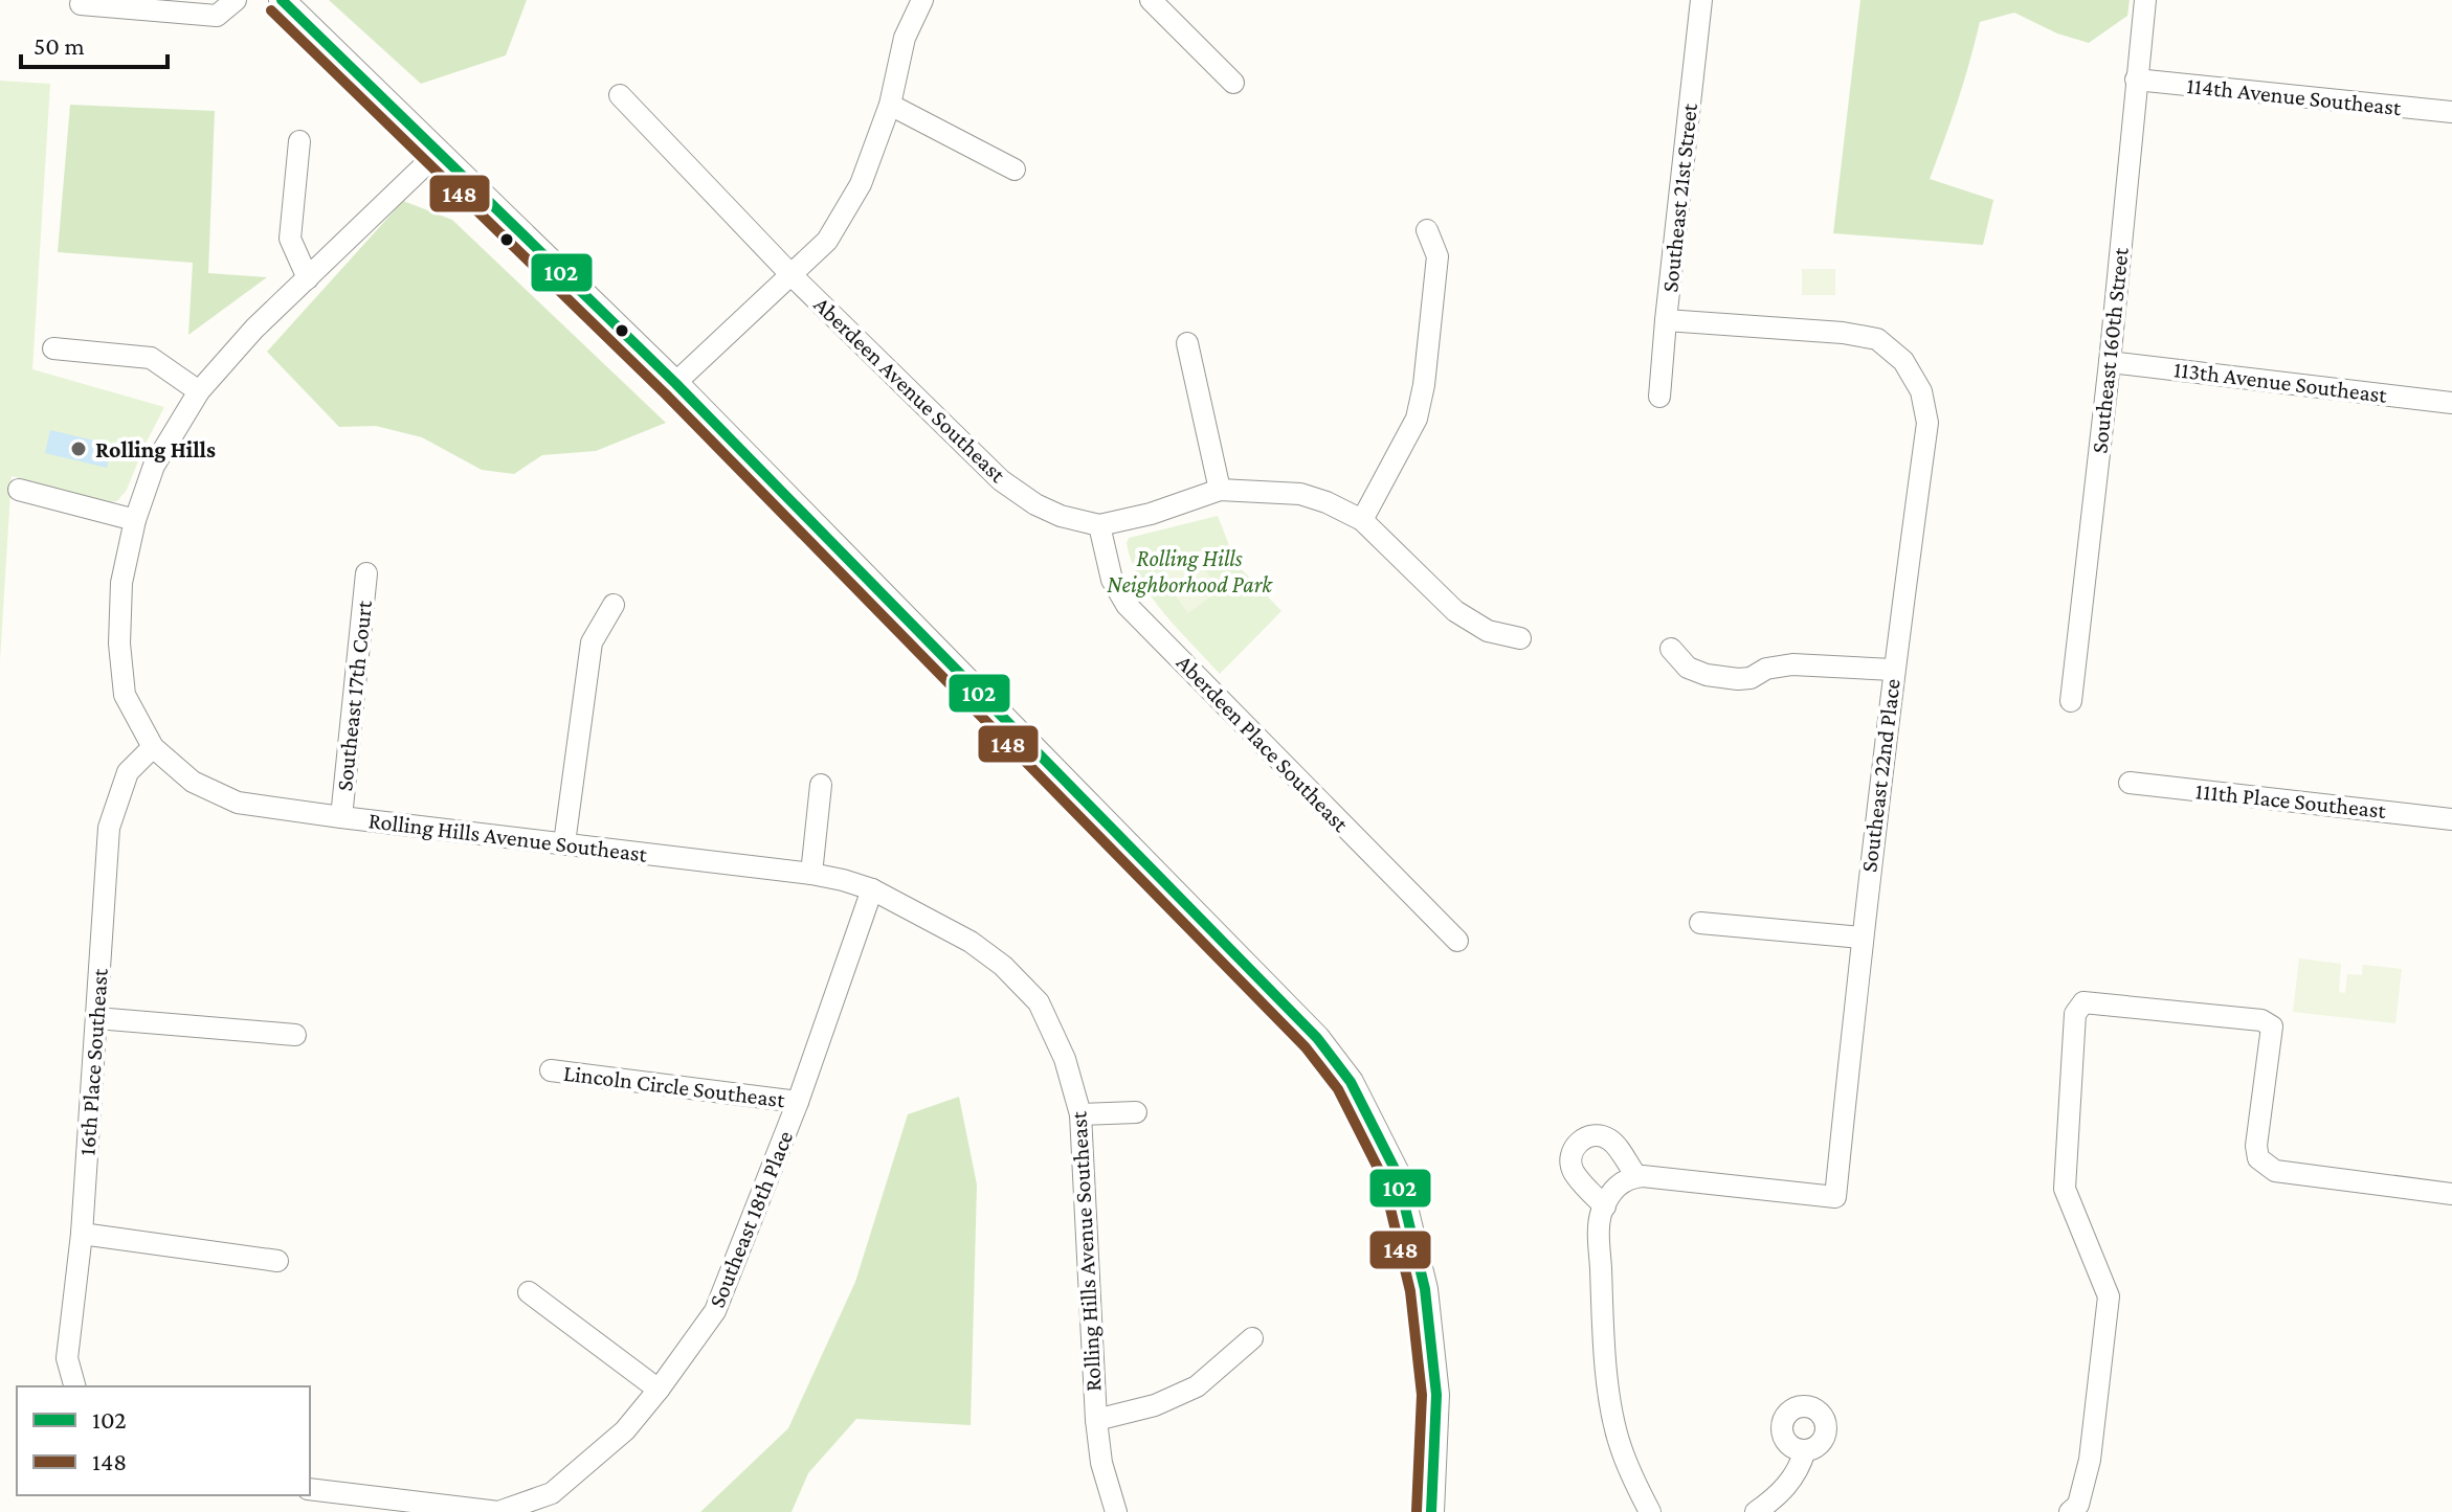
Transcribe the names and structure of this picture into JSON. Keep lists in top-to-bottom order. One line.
{"streets":{"street":["114th Avenue Southeast","Southeast 21st Street","Southeast 160th Street","113th Avenue Southeast","Aberdeen Avenue Southeast","Southeast 17th Court","Aberdeen Place Southeast","Southeast 22nd Place","111th Place Southeast","Rolling Hills Avenue Southeast","16th Place Southeast","Lincoln Circle Southeast","Southeast 18th Place"]},"crossings":[["114th Avenue Southeast","Southeast 160th Street"],["Southeast 21st Street","Southeast 22nd Place"],["Southeast 160th Street","113th Avenue Southeast"],["Aberdeen Avenue Southeast","Aberdeen Place Southeast"],["Southeast 17th Court","Rolling Hills Avenue Southeast"],["Rolling Hills Avenue Southeast","16th Place Southeast"],["Rolling Hills Avenue Southeast","Southeast 18th Place"],["Lincoln Circle Southeast","Southeast 18th Place"]],"parks":["Rolling Hills Neighborhood Park"],"places":["Rolling Hills"],"lines":["transit line 102","transit line 148"],"legend":["102","148"],"scale_bar":"50 m"}
